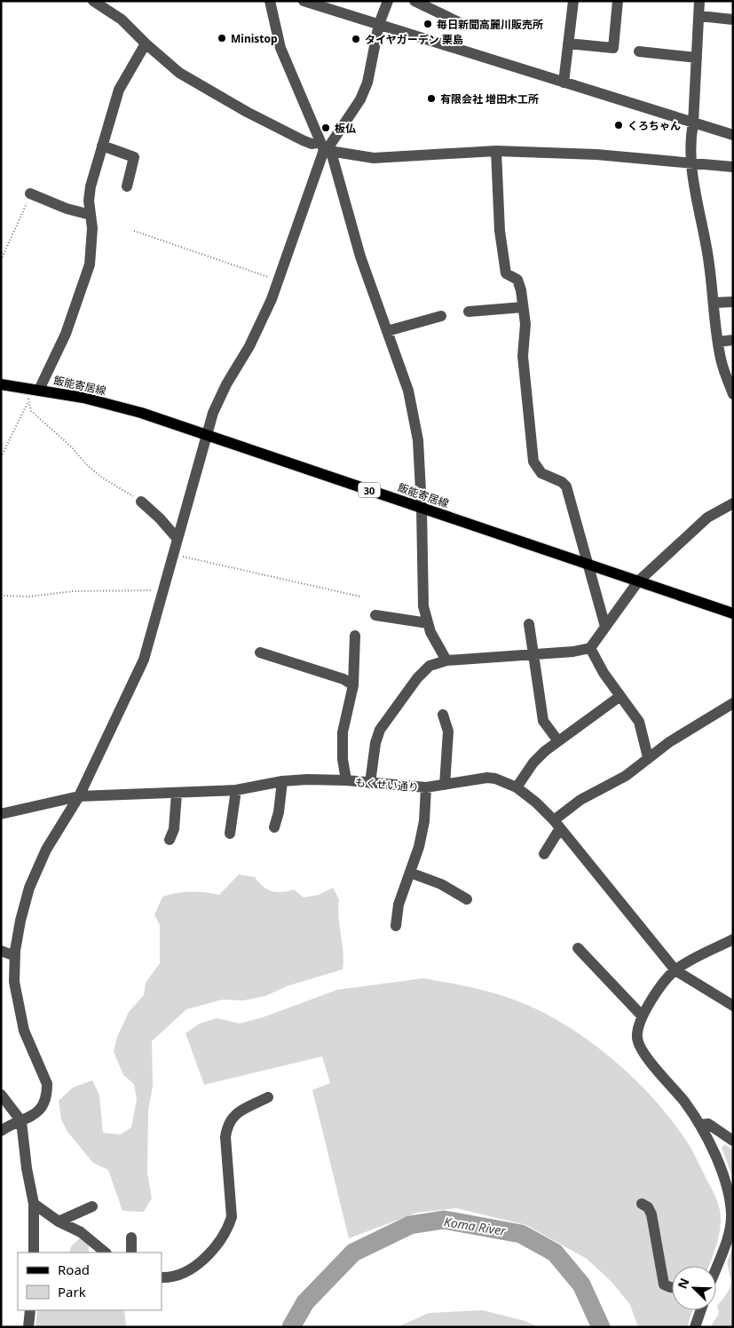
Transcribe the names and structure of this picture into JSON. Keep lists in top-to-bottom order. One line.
{"streets":{"main road":["飯能寄居線","30"],"street":["もくせい通り"]},"water":["Koma River"],"places":["毎日新聞高麗川販売所","Ministop","タイヤガーデン 栗島","有限会社 増田木工所","くろちゃん","板仏"],"legend":["Road","Park"],"north":"top left"}
